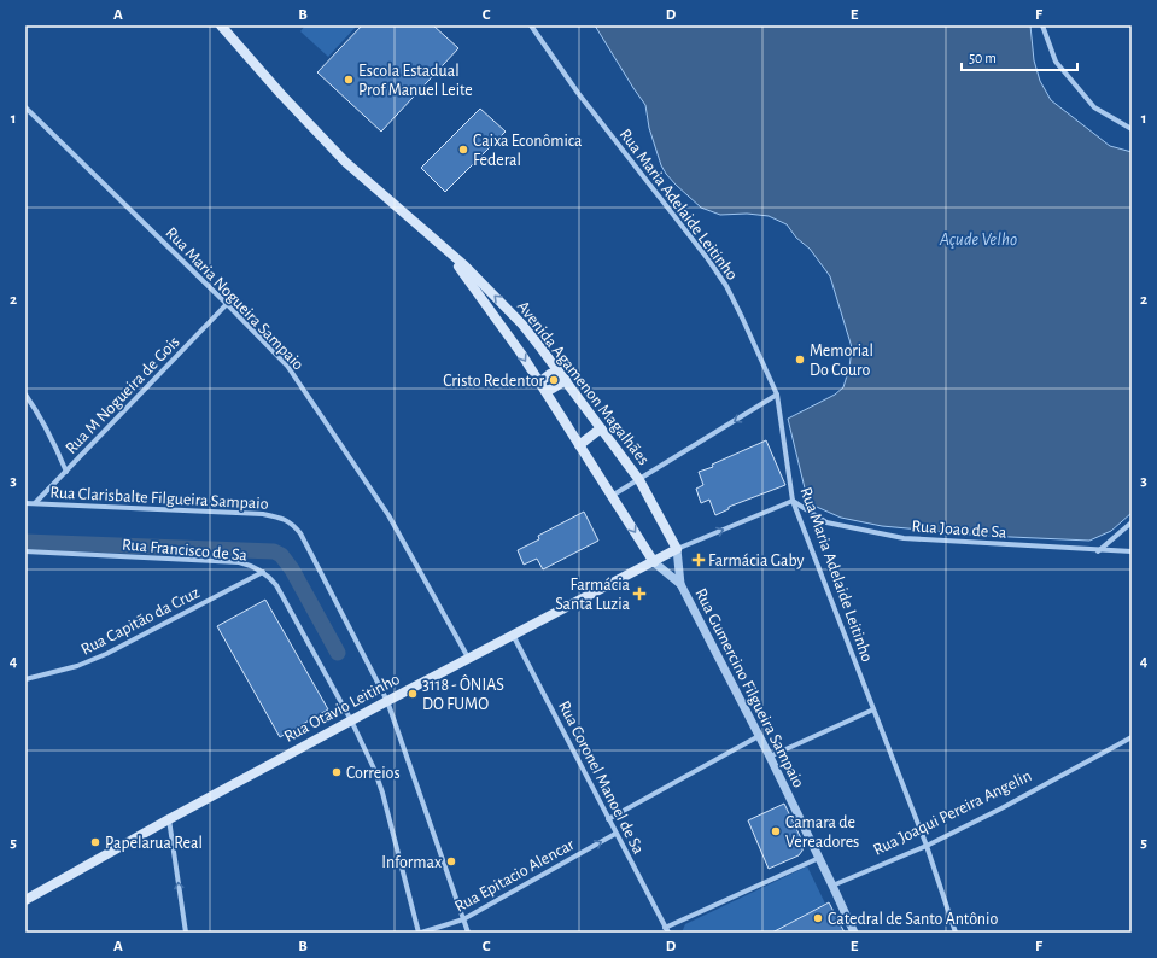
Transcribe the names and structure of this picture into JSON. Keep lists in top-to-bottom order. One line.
{"streets":{"main road":["Avenida Agamenon Magalhães","Rua Otavio Leitinho"],"street":["Rua Maria Adelaide Leitinho","Rua Maria Nogueira Sampaio","Rua M Nogueira de Gois","Rua Clarisbalte Filgueira Sampaio","Rua Joao de Sa","Rua Francisco de Sa","Rua Capitão da Cruz","Rua Gumercino Filgueira Sampaio","Rua Coronel Manoel de Sa","Rua Joaqui Pereira Angelin","Rua Epitacio Alencar"]},"crossings":[["Rua Maria Adelaide Leitinho","Rua Joao de Sa"],["Rua Maria Adelaide Leitinho","Rua Joaqui Pereira Angelin"],["Rua Maria Nogueira Sampaio","Rua M Nogueira de Gois"],["Rua Maria Nogueira Sampaio","Rua Otavio Leitinho"],["Avenida Agamenon Magalhães","Rua Gumercino Filgueira Sampaio"],["Avenida Agamenon Magalhães","Rua Otavio Leitinho"],["Rua M Nogueira de Gois","Rua Clarisbalte Filgueira Sampaio"],["Rua Clarisbalte Filgueira Sampaio","Rua Otavio Leitinho"],["Rua Clarisbalte Filgueira Sampaio","Rua Epitacio Alencar"],["Rua Francisco de Sa","Rua Capitão da Cruz"],["Rua Francisco de Sa","Rua Otavio Leitinho"],["Rua Francisco de Sa","Rua Epitacio Alencar"],["Rua Gumercino Filgueira Sampaio","Rua Otavio Leitinho"],["Rua Otavio Leitinho","Rua Coronel Manoel de Sa"],["Rua Coronel Manoel de Sa","Rua Epitacio Alencar"]],"one_way":["Rua Epitacio Alencar"],"water":["Açude Velho"],"places":{"other":["Escola Estadual Prof Manuel Leite","Caixa Econômica Federal","Memorial Do Couro","Cristo Redentor","3118 - ÔNIAS DO FUMO","Correios","Camara de Vereadores","Papelarua Real","Informax","Catedral de Santo Antônio"],"health":["Farmácia Gaby","Farmácia Santa Luzia"]},"scale_bar":"50 m","grid":{"columns":["A","B","C","D","E","F"],"rows":["1","2","3","4","5"]}}
